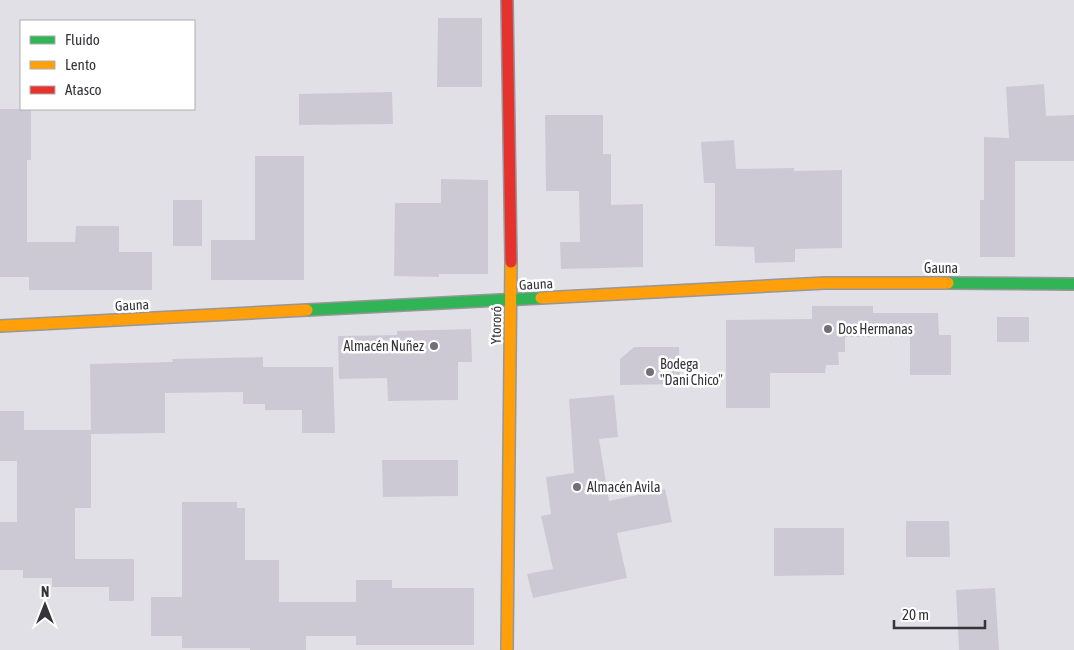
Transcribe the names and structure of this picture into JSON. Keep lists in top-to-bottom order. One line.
{"streets":{"street":["Gauna","Ytororó"]},"crossings":[["Gauna","Ytororó"]],"places":["Dos Hermanas","Almacén Nuñez","Bodega \"Dani Chico\"","Almacén Avila"],"legend":["Fluido","Lento","Atasco"],"scale_bar":"20 m","north":"top"}
